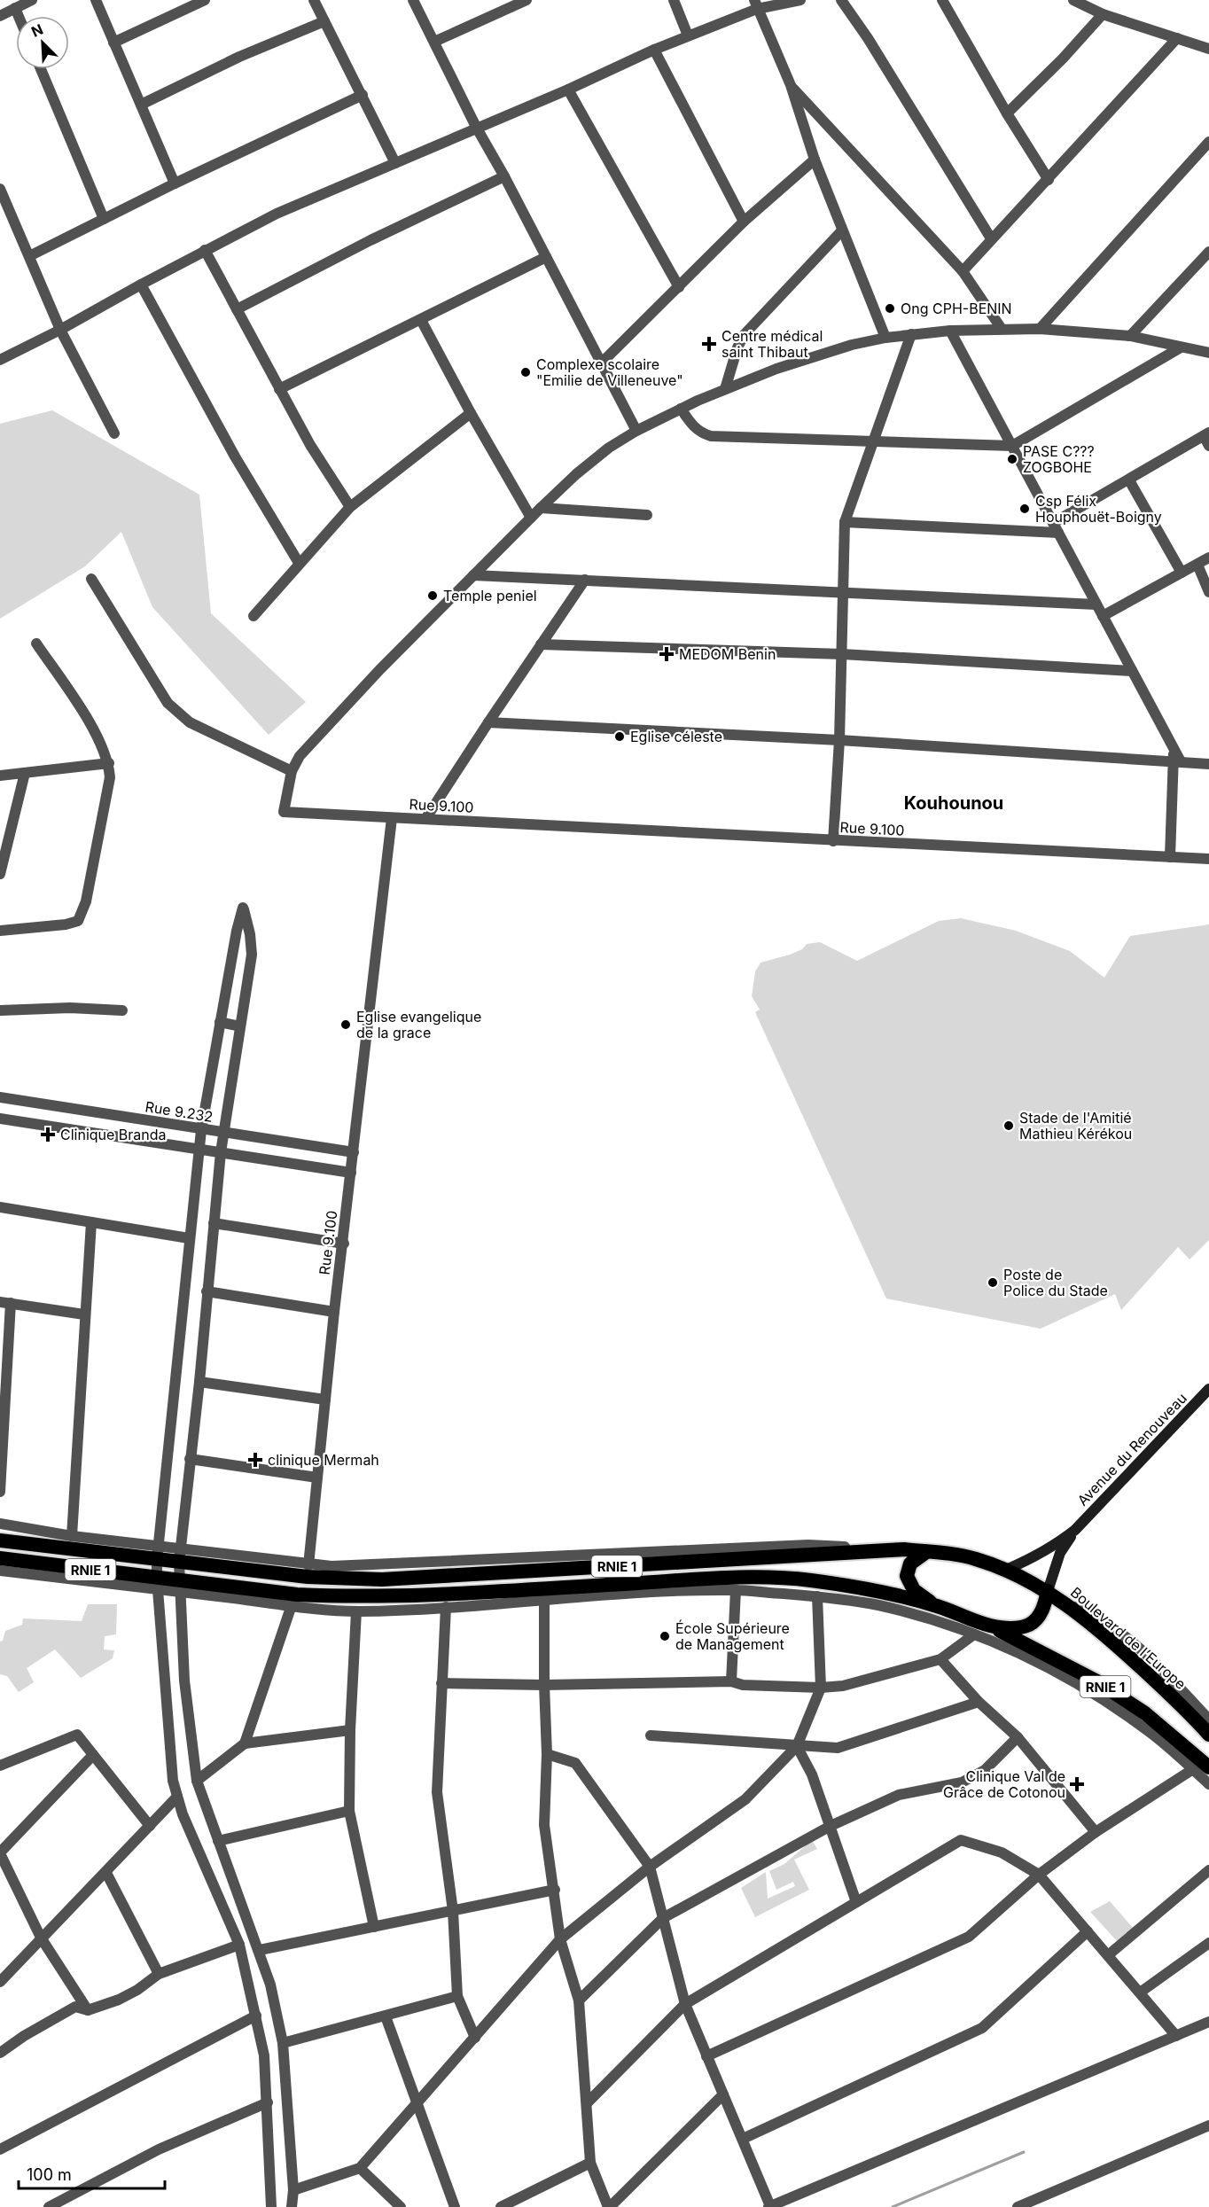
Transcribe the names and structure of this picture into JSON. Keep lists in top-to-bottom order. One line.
{"streets":{"highway":["RNIE 1","Boulevard de l’Europe"],"main road":["Avenue du Renouveau"],"street":["Rue 9.100","Rue 9.232"]},"crossings":[["Rue 9.100","Rue 9.232"],["Avenue du Renouveau","RNIE 1"],["Avenue du Renouveau","Boulevard de l’Europe"],["RNIE 1","Boulevard de l’Europe"]],"districts":["Kouhounou"],"places":{"other":["Ong CPH-BENIN","Complexe scolaire \"Emilie de Villeneuve\"","PASE C??? ZOGBOHE","Csp Félix Houphouët-Boigny","Temple peniel","Eglise céleste","Eglise evangelique de la grace","Stade de l'Amitié Mathieu Kérékou","Poste de Police du Stade","École Supérieure de Management"],"health":["Centre médical saint Thibaut","MEDOM Benin","Clinique Branda","clinique Mermah","Clinique Val de Grâce de Cotonou"]},"scale_bar":"100 m","north":"top left"}
